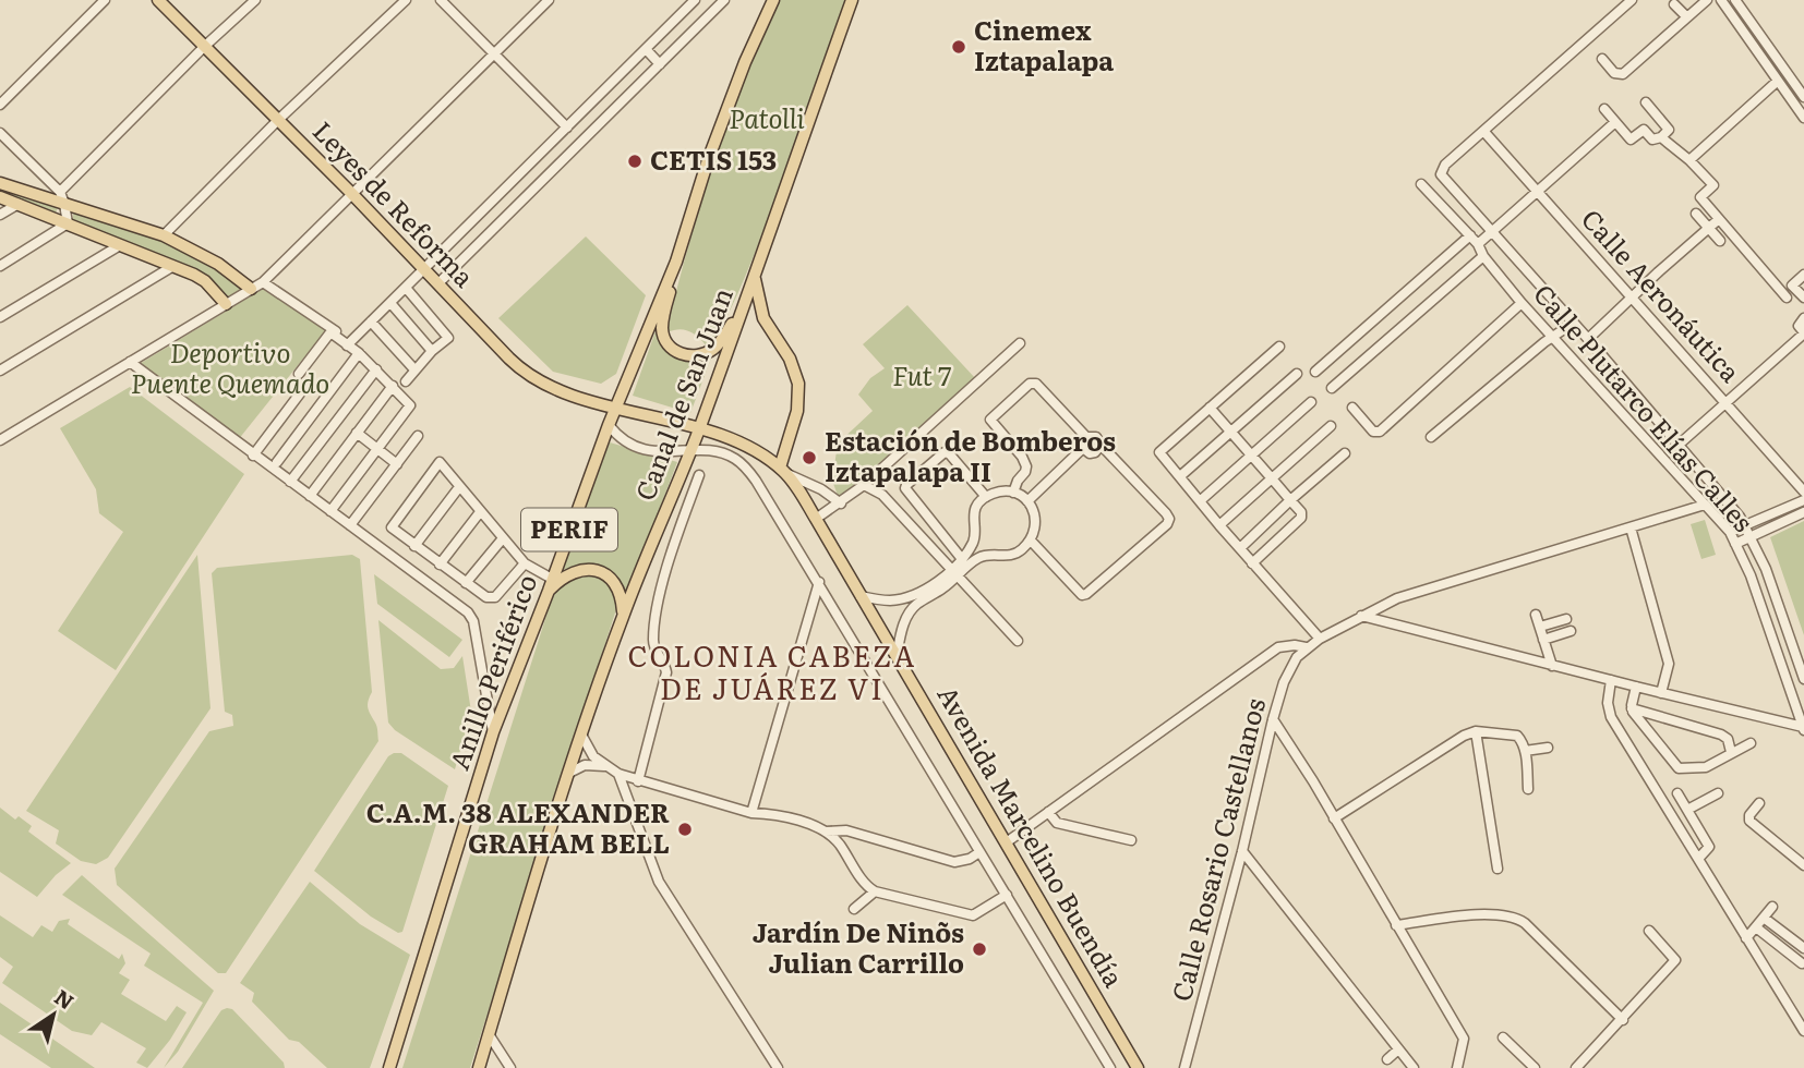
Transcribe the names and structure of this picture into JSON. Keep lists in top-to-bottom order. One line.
{"streets":{"main road":["Leyes de Reforma","Canal de San Juan","PERIF","Anillo Periférico","Avenida Marcelino Buendía"],"street":["Calle Aeronáutica","Calle Plutarco Elías Calles","Calle Rosario Castellanos"]},"crossings":[["Leyes de Reforma","Anillo Periférico"],["Leyes de Reforma","Avenida Marcelino Buendía"],["Calle Aeronáutica","Calle Plutarco Elías Calles"],["Canal de San Juan","Avenida Marcelino Buendía"],["Anillo Periférico","Avenida Marcelino Buendía"]],"districts":["COLONIA CABEZA DE JUÁREZ VI"],"parks":["Patolli","Deportivo Puente Quemado","Fut 7"],"places":["Cinemex Iztapalapa","CETIS 153","Estación de Bomberos Iztapalapa II","C.A.M. 38 ALEXANDER GRAHAM BELL","Jardín De Ninõs Julian Carrillo"],"north":"top right"}
